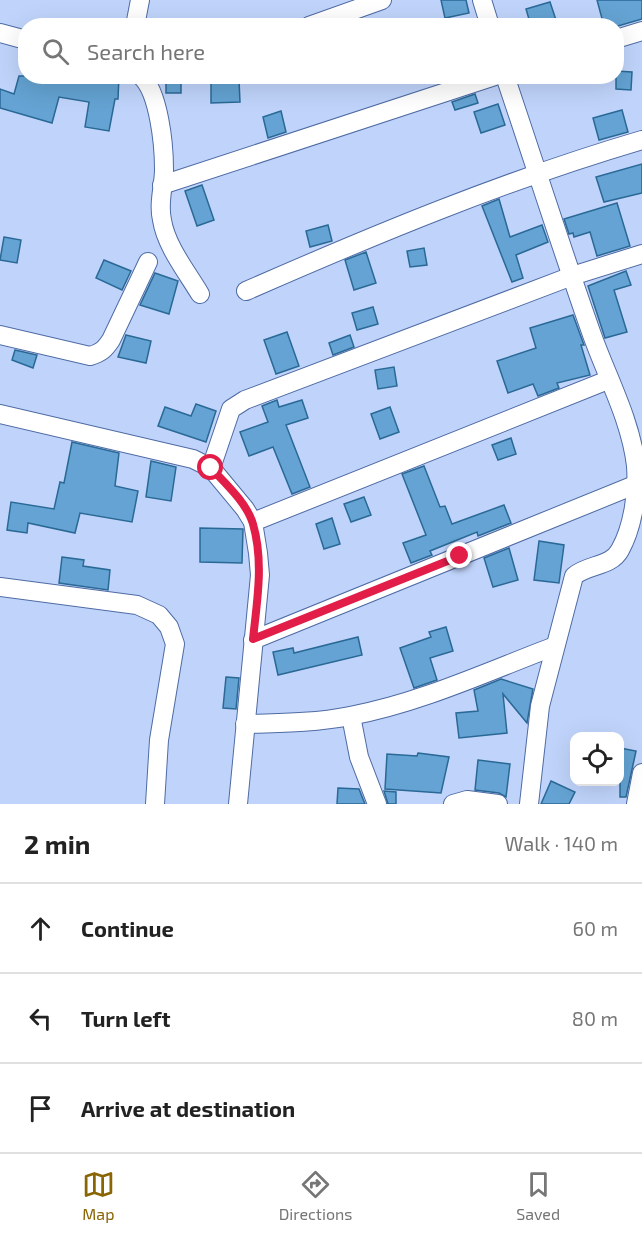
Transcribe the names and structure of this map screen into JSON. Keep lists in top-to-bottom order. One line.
{"page":{"search":"Search here","heading":["2 min","Walk · 140 m"],"list":[["Continue","60 m"],["Turn left","80 m"],"Arrive at destination"],"nav":["Map","Directions","Saved"]}}
